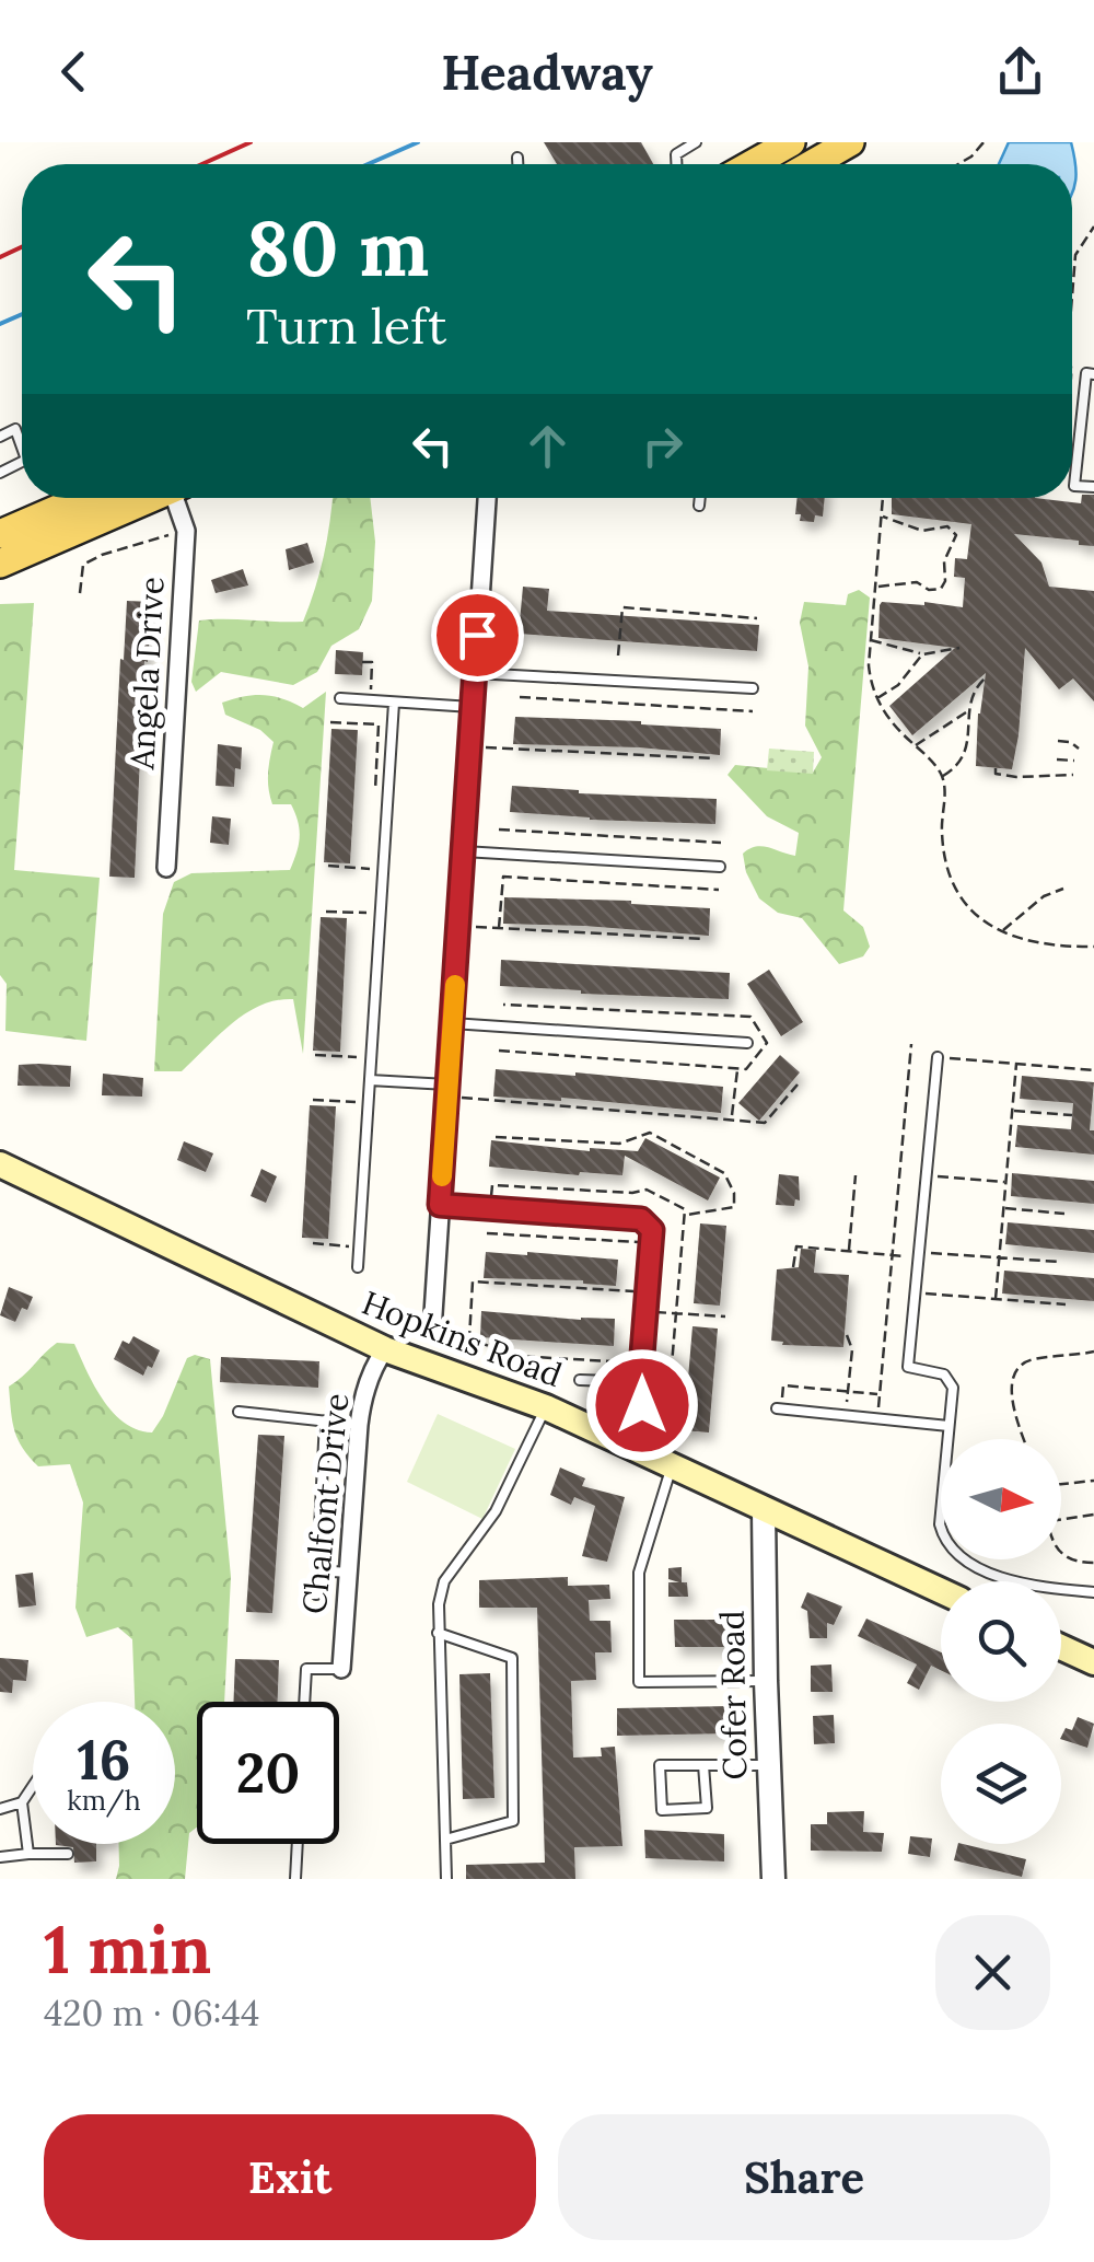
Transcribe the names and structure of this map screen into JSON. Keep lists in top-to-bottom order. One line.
{"streets":{"main road":["Hopkins Road"],"street":["Angela Drive","Chalfont Drive","Cofer Road"]},"crossings":[["Hopkins Road","Chalfont Drive"],["Hopkins Road","Cofer Road"]],"north":"right","page":{"header":"Headway","turn":["80 m","Turn left"],"speed":"16 km/h","limit":"20","heading":["1 min","420 m · 06:44"],"buttons":["Exit","Share"]}}
